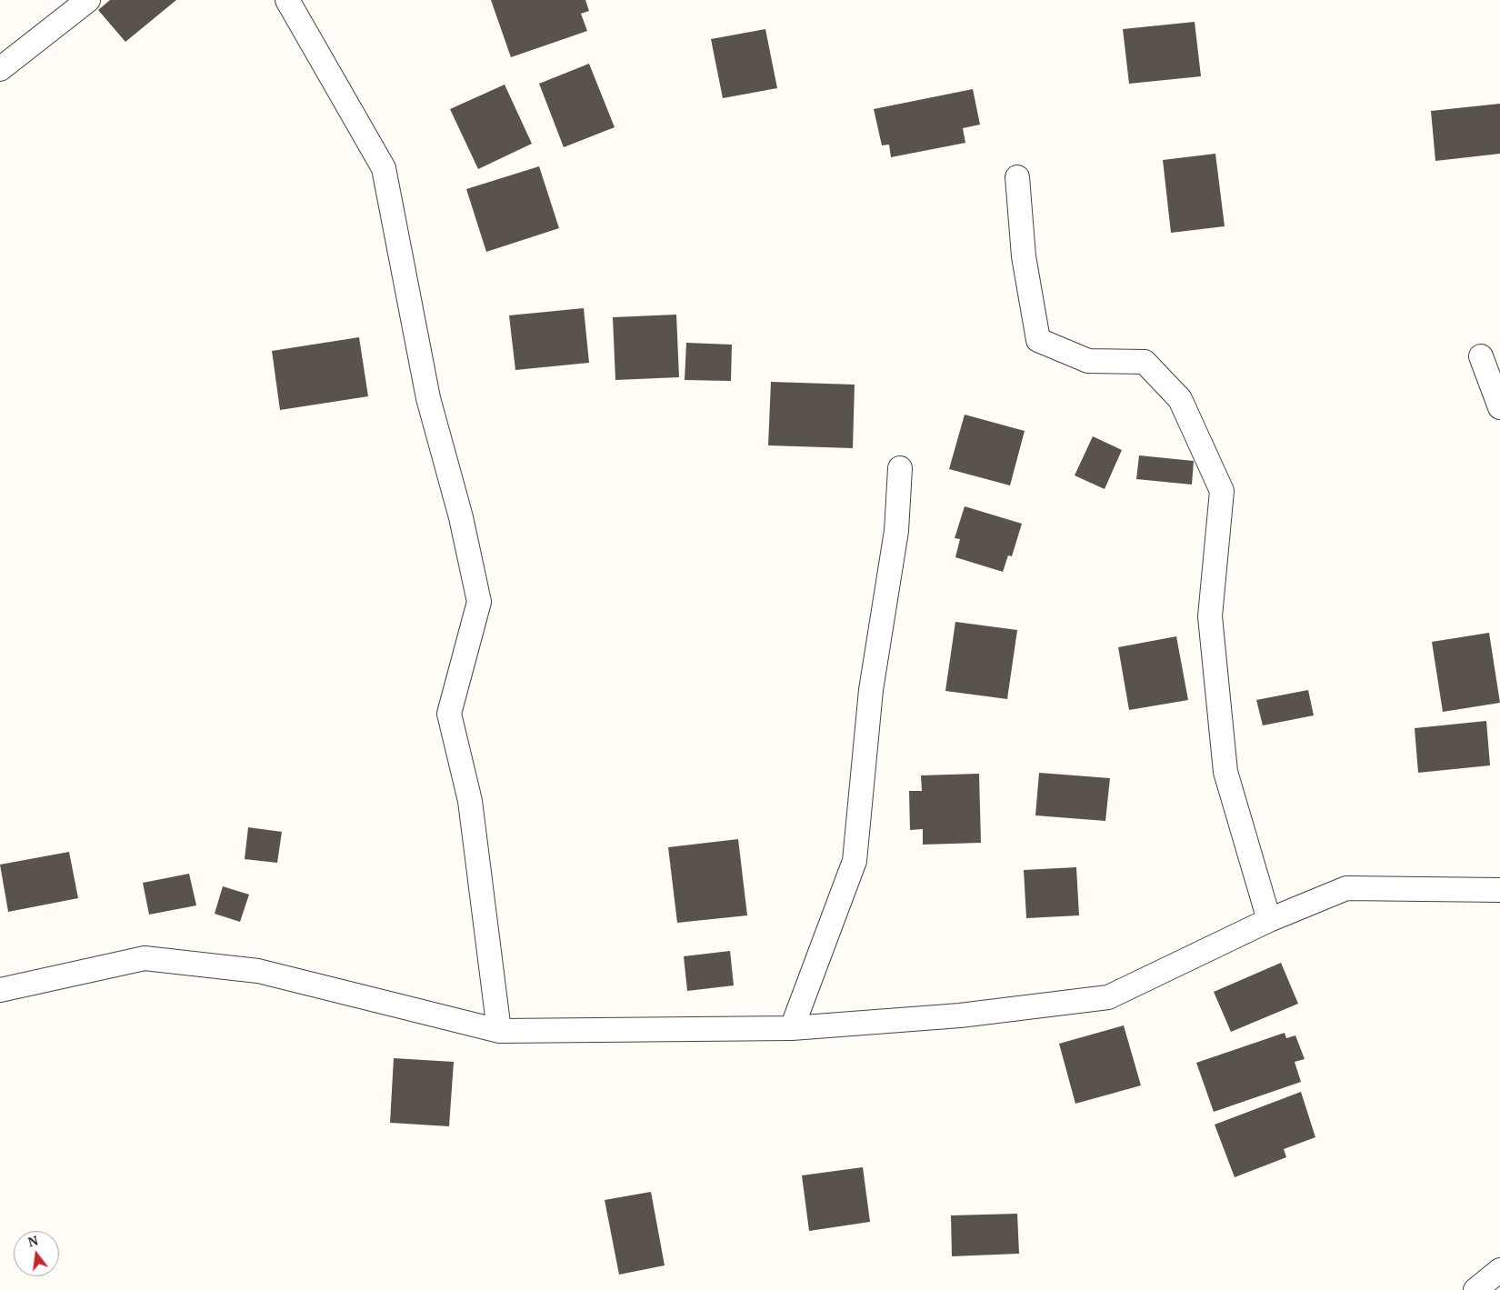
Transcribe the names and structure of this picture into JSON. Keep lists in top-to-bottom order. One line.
{"north":"top"}
